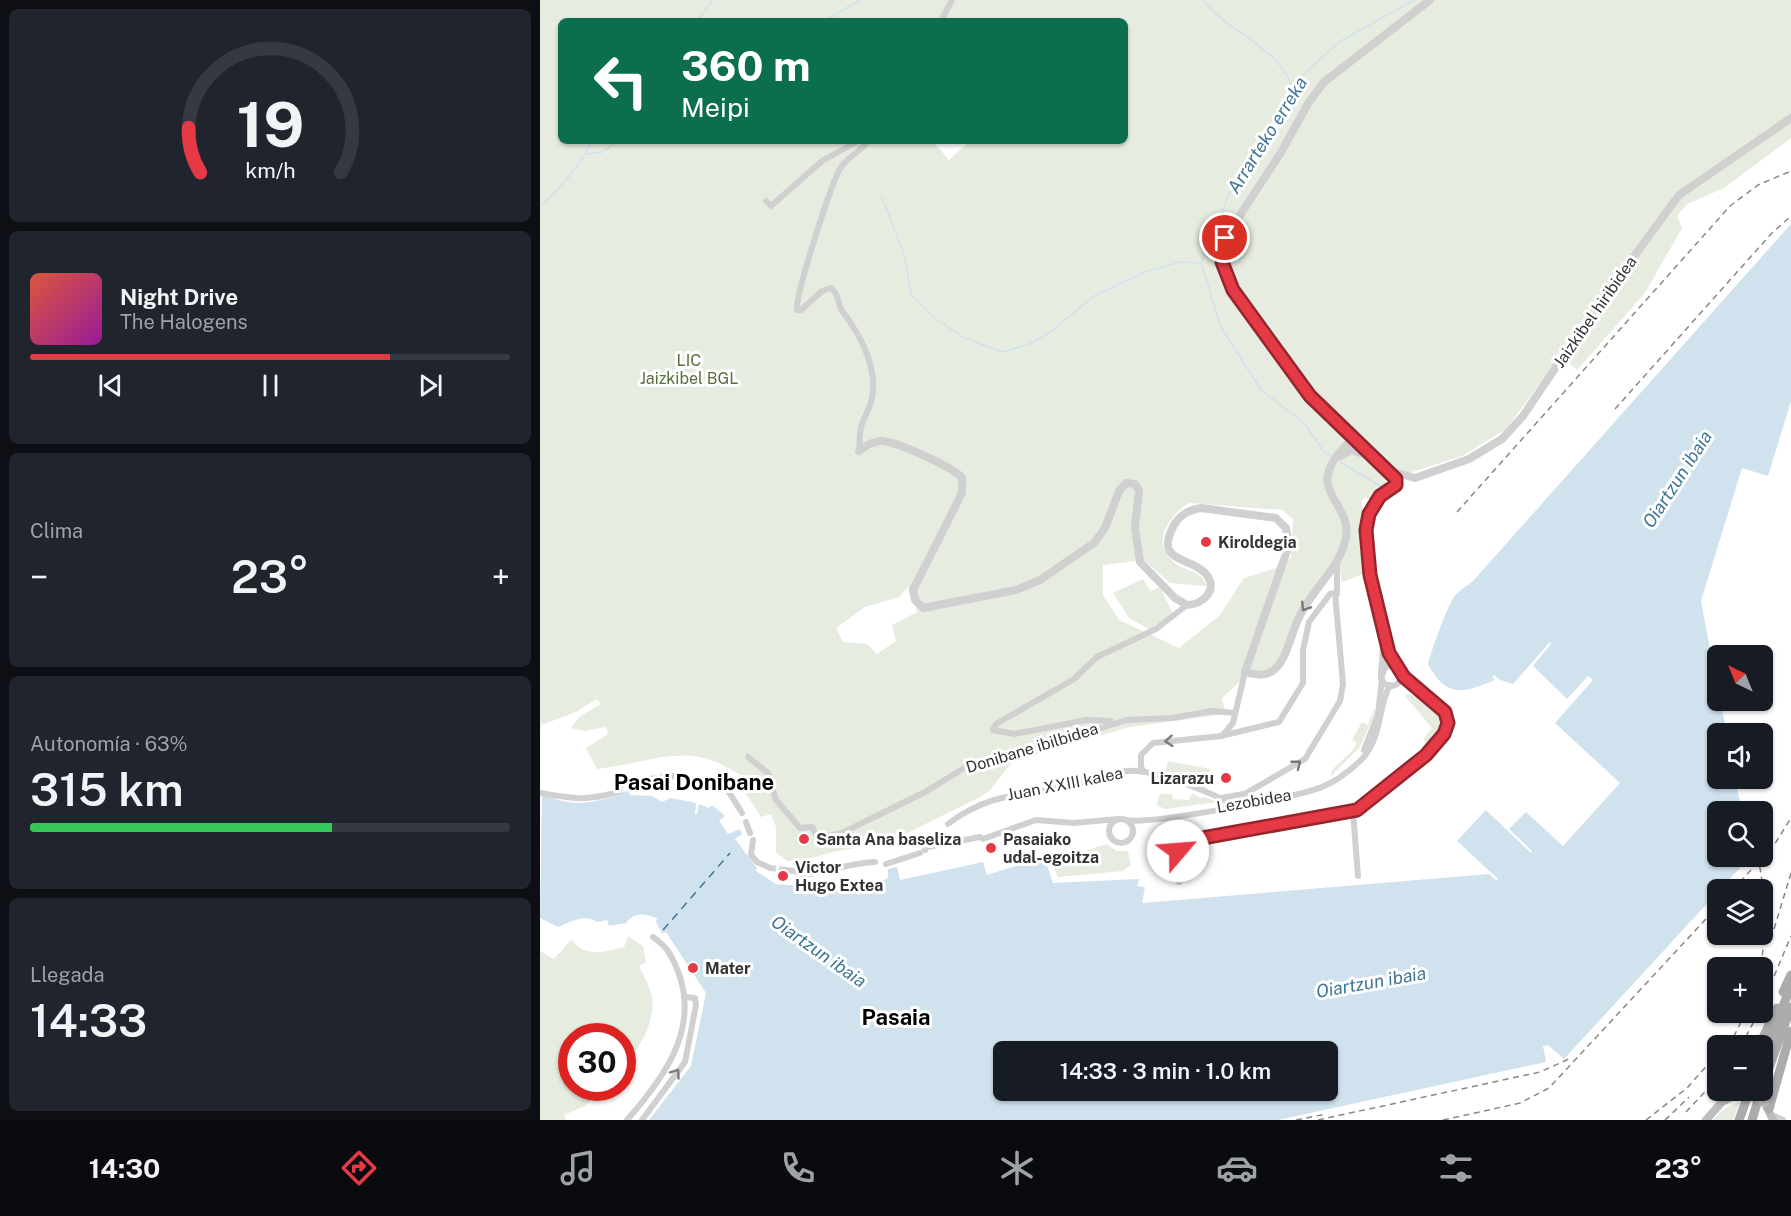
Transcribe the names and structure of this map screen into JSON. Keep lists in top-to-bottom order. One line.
{"streets":{"street":["Jaizkibel hiribidea","Donibane ibilbidea","Juan XXIII kalea","Lezobidea"]},"crossings":[["Juan XXIII kalea","Lezobidea"]],"one_way":["Juan XXIII kalea"],"districts":["Pasai Donibane","Pasaia"],"water":["Arrarteko erreka","Oiartzun ibaia"],"parks":["LIC Jaizkibel BGL"],"places":["Kiroldegia","Lizarazu","Santa Ana baseliza","Pasaiako udal-egoitza","Victor Hugo Extea","Mater"],"north":"top left","page":{"turn":["360 m","Meipi"],"song":["Night Drive","The Halogens"],"tile":["Clima",["Autonomía · 63%","315 km"],["Llegada","14:33"]],"heat":["−","23°","+"],"map_buttons":["+","−"],"limit":"30","trip":"14:33 · 3 min · 1.0 km","tabs":["14:30","23°"],"gauge":["19","km/h"]}}
